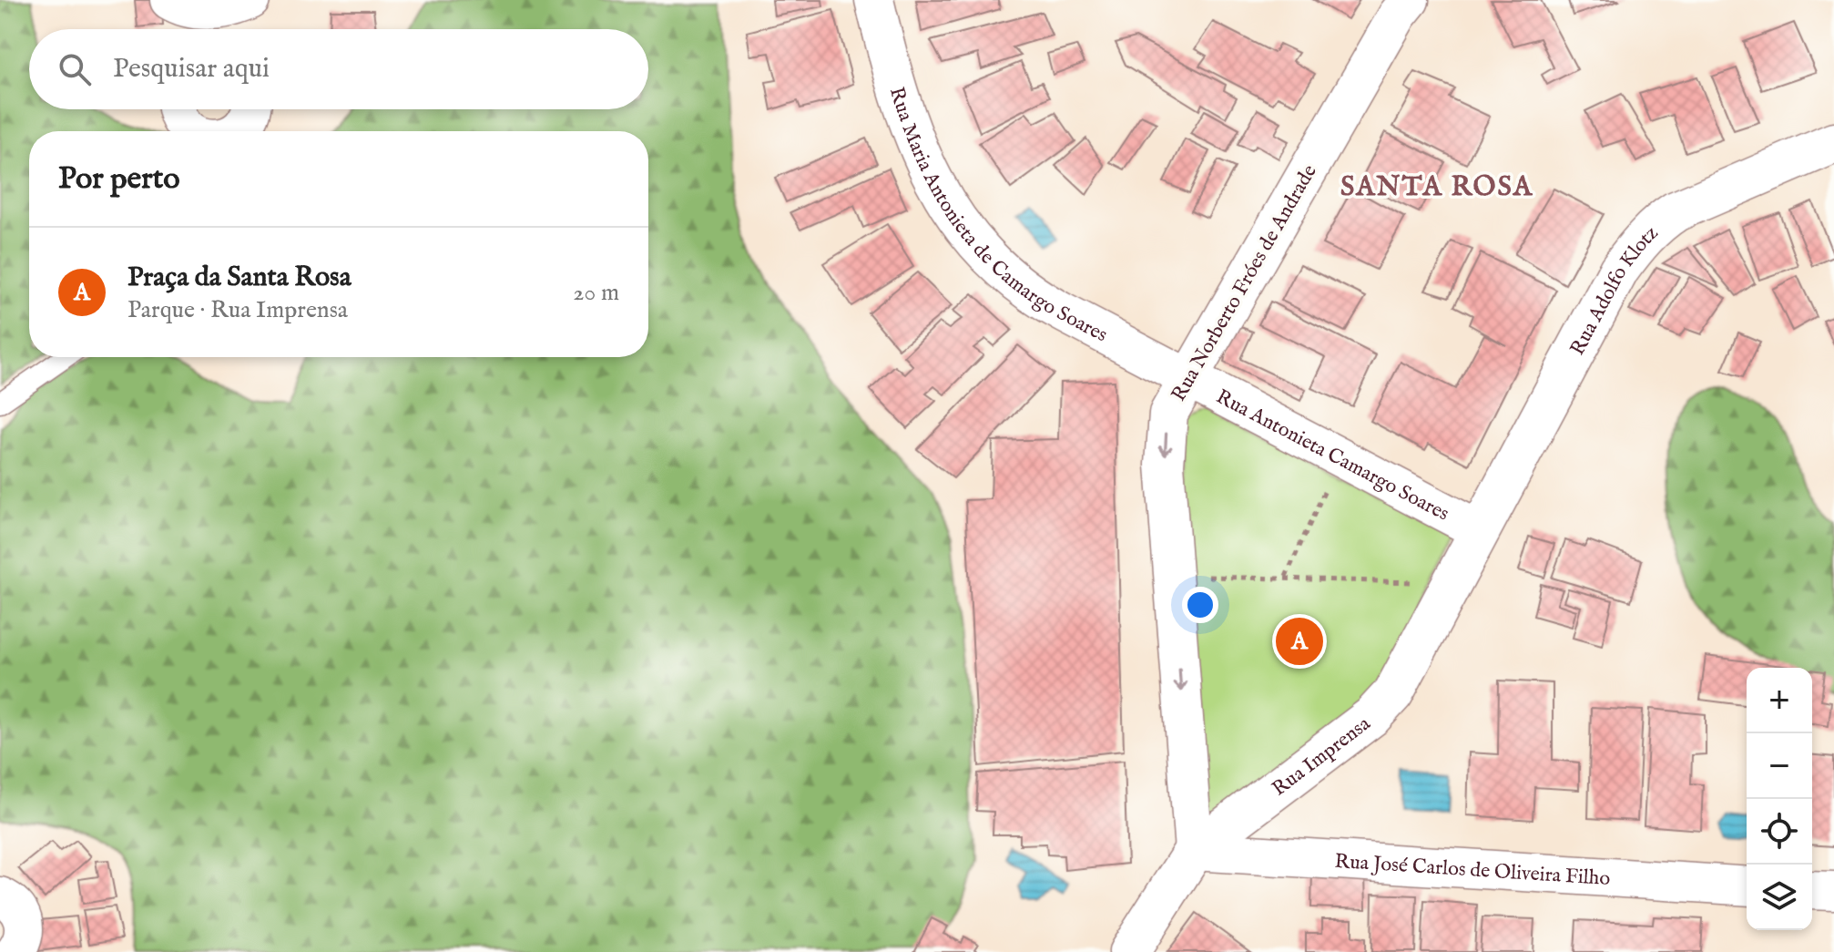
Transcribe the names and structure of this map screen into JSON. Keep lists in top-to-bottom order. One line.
{"streets":{"street":["Rua Maria Antonieta de Camargo Soares","Rua Norberto Fróes de Andrade","Rua Adolfo Klotz","Rua Antonieta Camargo Soares","Rua Imprensa","Rua José Carlos de Oliveira Filho"]},"crossings":[["Rua Maria Antonieta de Camargo Soares","Rua Norberto Fróes de Andrade"],["Rua Maria Antonieta de Camargo Soares","Rua Antonieta Camargo Soares"],["Rua Norberto Fróes de Andrade","Rua Antonieta Camargo Soares"],["Rua Norberto Fróes de Andrade","Rua Imprensa"],["Rua Norberto Fróes de Andrade","Rua José Carlos de Oliveira Filho"],["Rua Adolfo Klotz","Rua Antonieta Camargo Soares"],["Rua Adolfo Klotz","Rua Imprensa"],["Rua Antonieta Camargo Soares","Rua Imprensa"],["Rua Imprensa","Rua José Carlos de Oliveira Filho"]],"one_way":["Rua Norberto Fróes de Andrade"],"districts":["SANTA ROSA"],"page":{"search":"Pesquisar aqui","heading":"Por perto","list":[{"mark":"A","name":"Praça da Santa Rosa","note":"Parque · Rua Imprensa","value":"20 m"}],"pins":"A","map_buttons":["+","−"]}}
